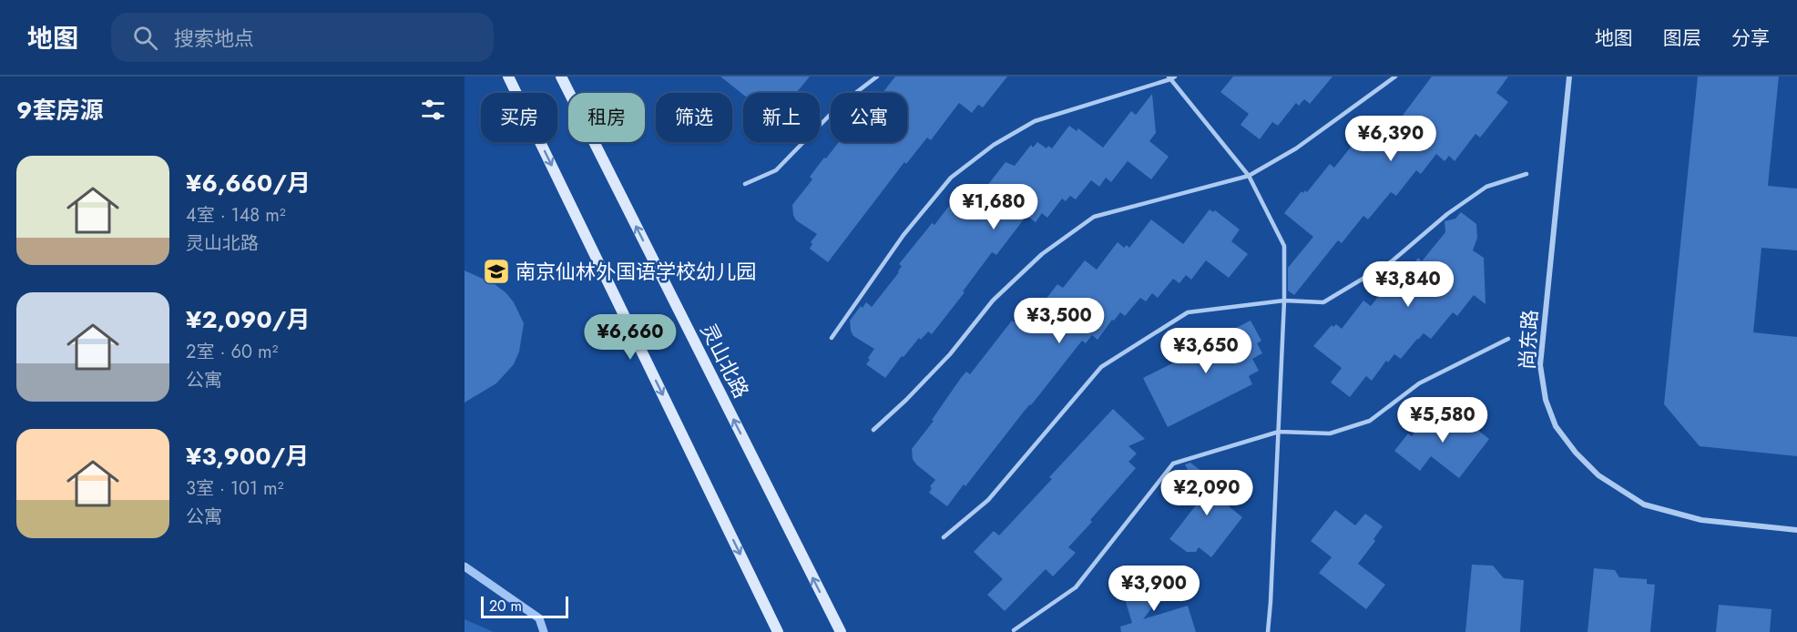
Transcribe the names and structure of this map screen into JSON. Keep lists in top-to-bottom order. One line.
{"streets":{"main road":["灵山北路"],"street":["尚东路"]},"places":{"school or university":["南京仙林外国语学校幼儿园"]},"scale_bar":"20 m","page":{"header":"地图","search":"搜索地点","nav":["地图","图层","分享"],"heading":"9套房源","chip":["买房","租房","筛选","新上","公寓"],"price":["¥6,390","¥1,680","¥3,840","¥3,500","¥6,660","¥3,650","¥5,580","¥2,090","¥3,900"],"list":[{"name":"¥6,660/月","note":"4室 · 148 m² · 灵山北路"},{"name":"¥2,090/月","note":"2室 · 60 m² · 公寓"},{"name":"¥3,900/月","note":"3室 · 101 m² · 公寓"}],"scale":"20 m"}}
